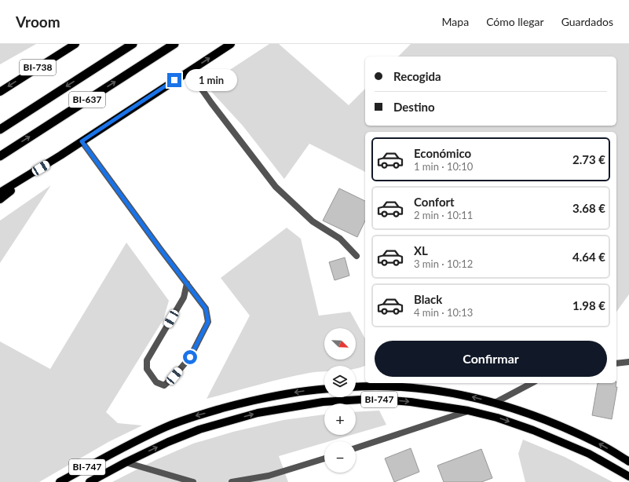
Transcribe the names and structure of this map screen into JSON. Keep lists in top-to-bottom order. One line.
{"streets":{"highway":["BI-637"],"main road":["BI-738","BI-747"]},"north":"bottom right","page":{"header":"Vroom","nav":["Mapa","Cómo llegar","Guardados"],"banner":["Recogida","Destino"],"bubble":"1 min","list":[{"name":"Económico","note":"1 min · 10:10","value":"2.73 €"},{"name":"Confort","note":"2 min · 10:11","value":"3.68 €"},{"name":"XL","note":"3 min · 10:12","value":"4.64 €"},{"name":"Black","note":"4 min · 10:13","value":"1.98 €"}],"map_buttons":["+","−"],"buttons":"Confirmar"}}
